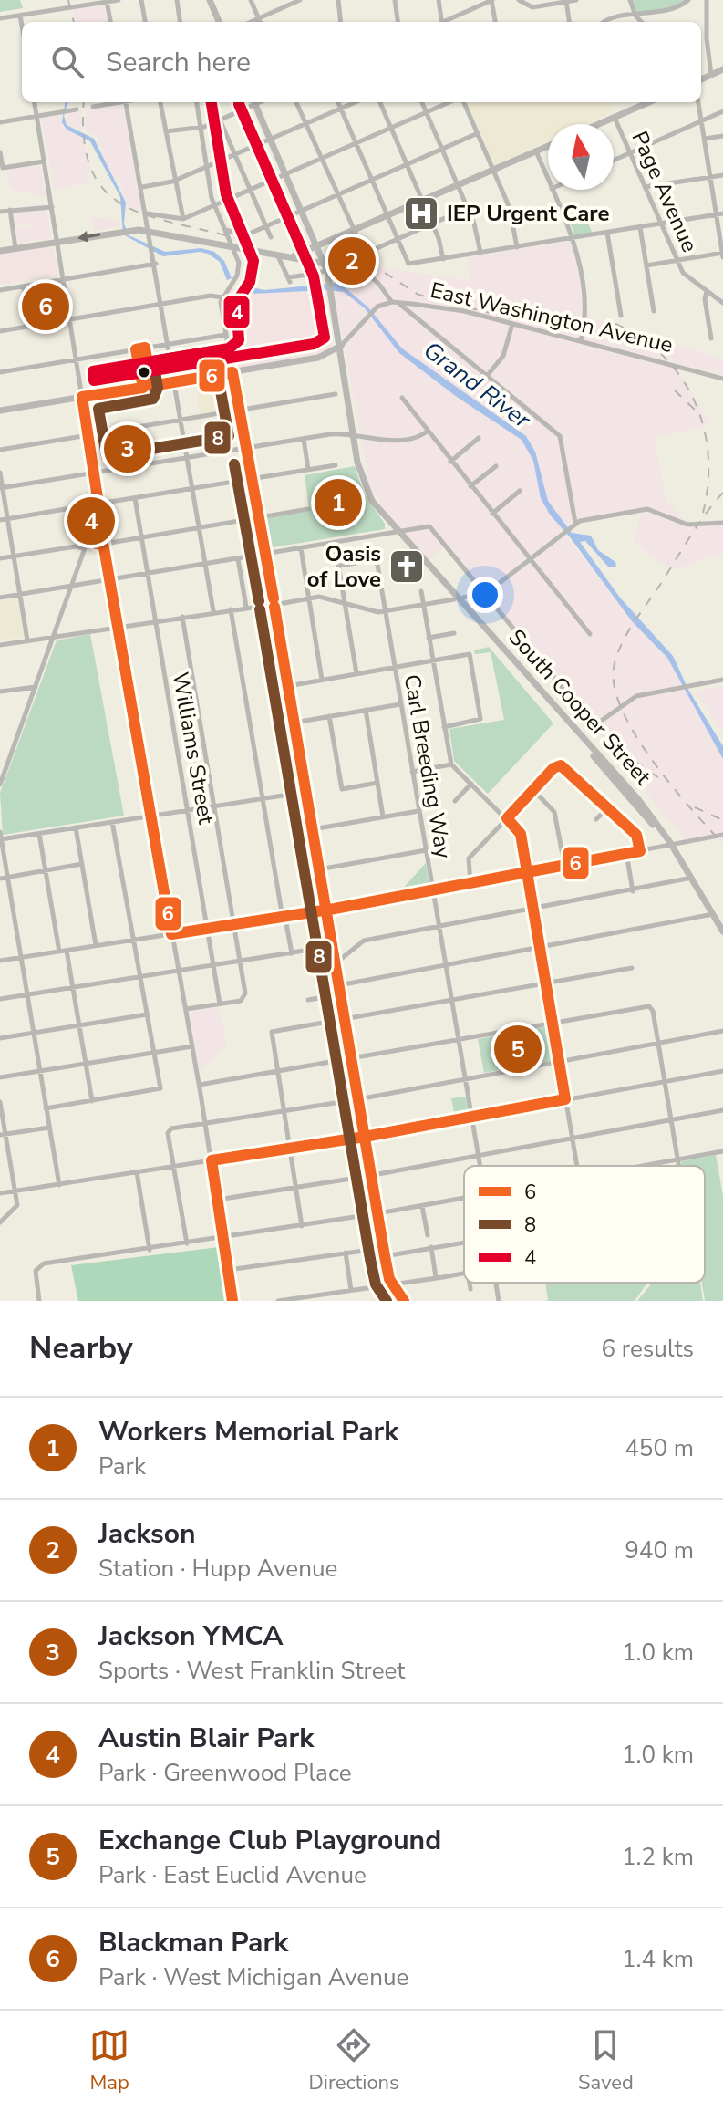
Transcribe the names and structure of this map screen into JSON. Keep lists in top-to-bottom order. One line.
{"streets":{"main road":["South Cooper Street"],"street":["Page Avenue","East Washington Avenue","Williams Street","Carl Breeding Way"]},"water":["Grand River"],"places":{"hospital":["IEP Urgent Care"],"church":["Oasis of Love"]},"lines":["transit line 4","transit line 6","transit line 8"],"legend":["6","8","4"],"north":"top","page":{"search":"Search here","pins":["2","6","3","1","4","5"],"heading":["Nearby","6 results"],"list":[{"mark":"1","name":"Workers Memorial Park","note":"Park","value":"450 m"},{"mark":"2","name":"Jackson","note":"Station · Hupp Avenue","value":"940 m"},{"mark":"3","name":"Jackson YMCA","note":"Sports · West Franklin Street","value":"1.0 km"},{"mark":"4","name":"Austin Blair Park","note":"Park · Greenwood Place","value":"1.0 km"},{"mark":"5","name":"Exchange Club Playground","note":"Park · East Euclid Avenue","value":"1.2 km"},{"mark":"6","name":"Blackman Park","note":"Park · West Michigan Avenue","value":"1.4 km"}],"nav":["Map","Directions","Saved"]}}
